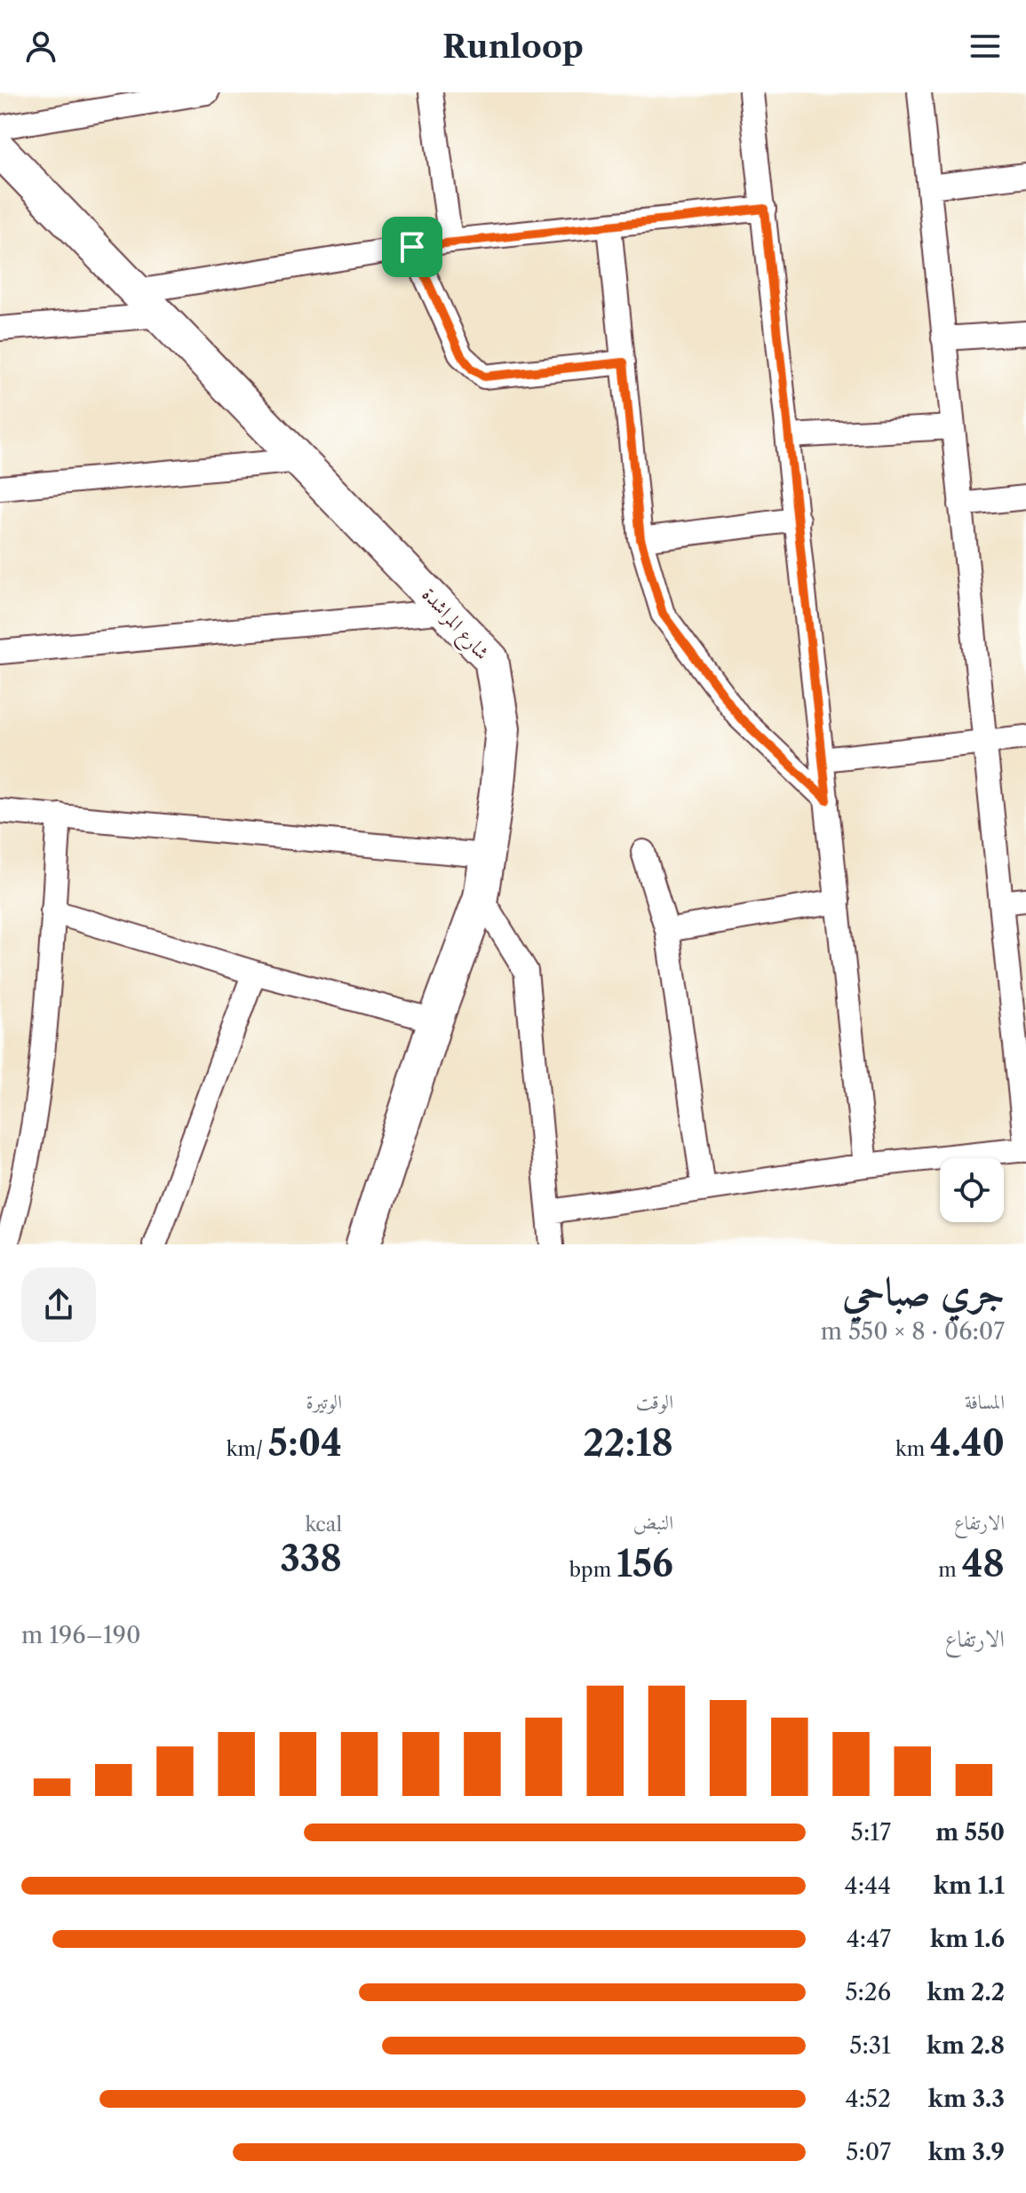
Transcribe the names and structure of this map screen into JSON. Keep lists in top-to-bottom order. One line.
{"streets":{"street":["شارع المراشدة"]},"page":{"header":"Runloop","heading":["جري صباحي","06:07 · 8 × 550 m"],"stats":[["المسافة","4.40 km"],["الوقت","22:18"],["الوتيرة","5:04 /km"],["الارتفاع","48 m"],["النبض","156 bpm"],["kcal","338"]],"chart":["الارتفاع","190–196 m"],"list":[{"name":"550 m","note":"5:17"},{"name":"1.1 km","note":"4:44"},{"name":"1.6 km","note":"4:47"},{"name":"2.2 km","note":"5:26"},{"name":"2.8 km","note":"5:31"},{"name":"3.3 km","note":"4:52"},{"name":"3.9 km","note":"5:07"}]}}
